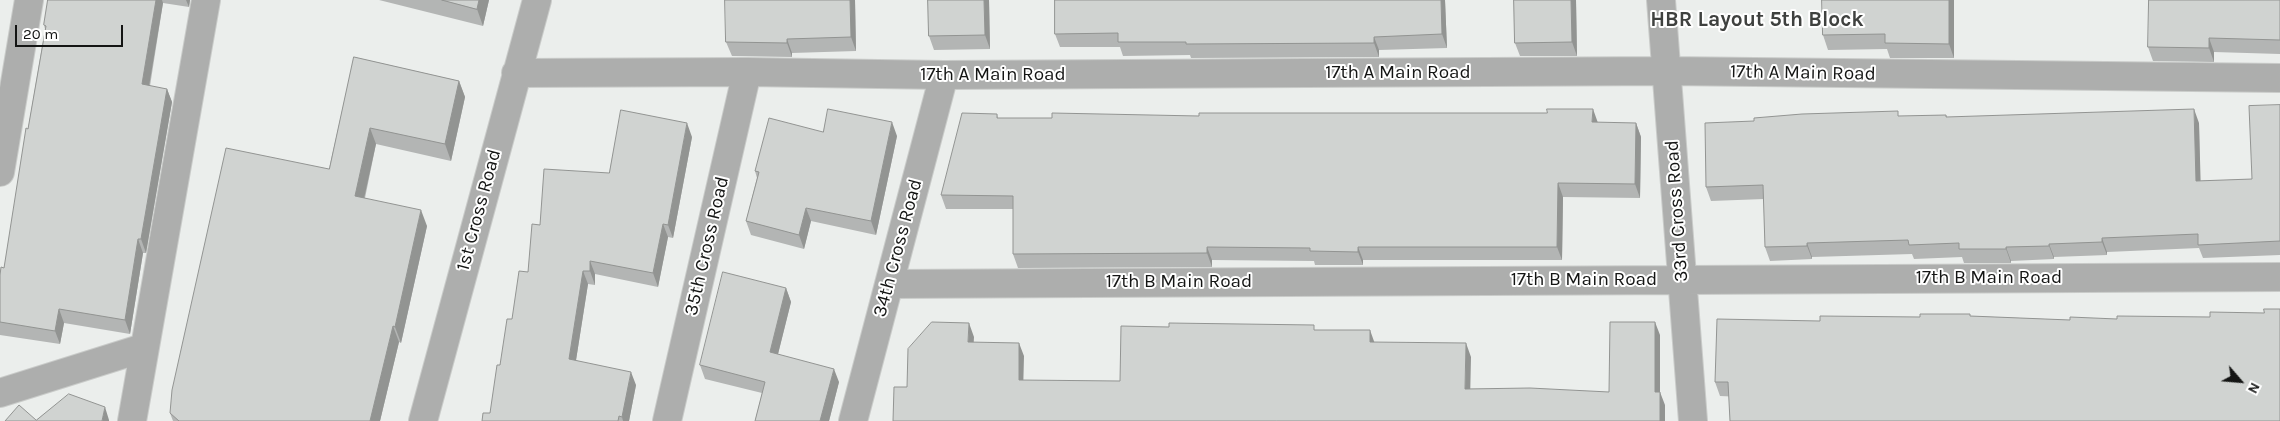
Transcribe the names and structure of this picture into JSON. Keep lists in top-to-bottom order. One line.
{"streets":{"street":["17th A Main Road","1st Cross Road","33rd Cross Road","35th Cross Road","34th Cross Road","17th B Main Road"]},"crossings":[["17th A Main Road","1st Cross Road"],["17th A Main Road","33rd Cross Road"],["17th A Main Road","35th Cross Road"],["17th A Main Road","34th Cross Road"],["33rd Cross Road","17th B Main Road"],["34th Cross Road","17th B Main Road"]],"districts":["HBR Layout 5th Block"],"scale_bar":"20 m","north":"bottom right"}
